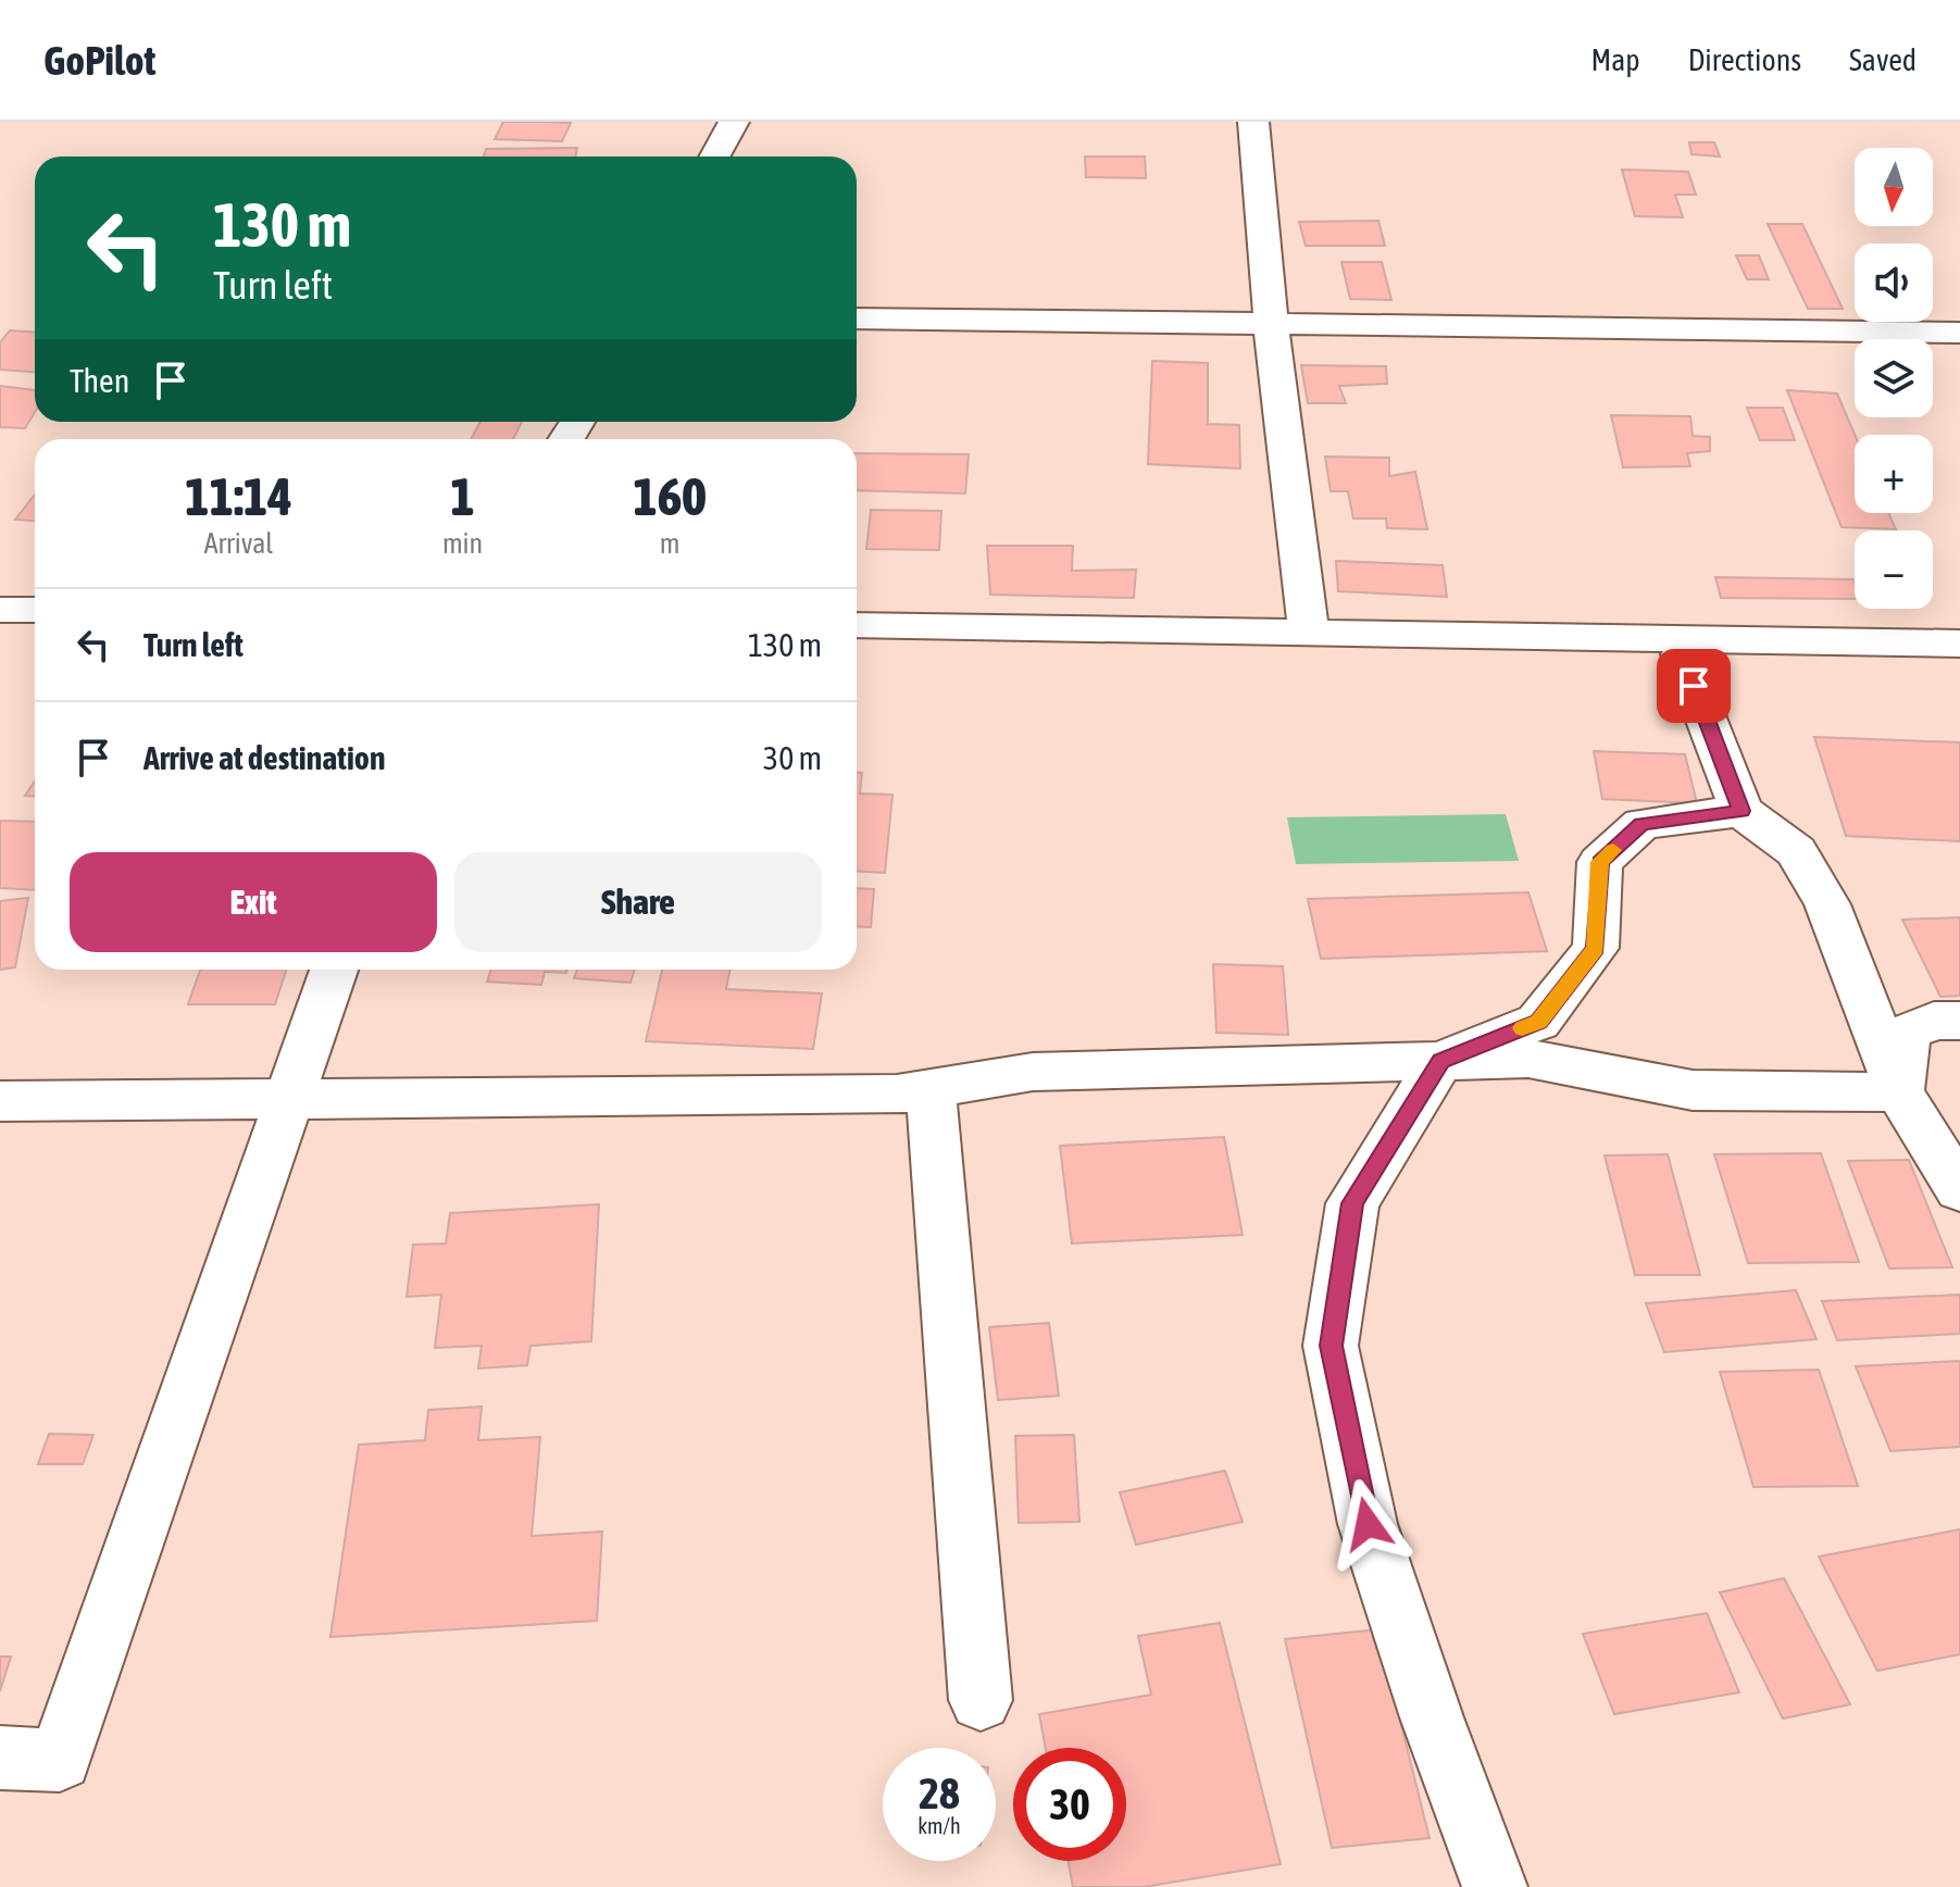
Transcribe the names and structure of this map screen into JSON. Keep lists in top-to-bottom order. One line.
{"north":"bottom","page":{"header":"GoPilot","nav":["Map","Directions","Saved"],"map_buttons":["+","−"],"turn":["130 m","Turn left"],"then":"Then","eta":["11:14","Arrival","1","min","160","m"],"list":[{"name":"Turn left","value":"130 m"},{"name":"Arrive at destination","value":"30 m"}],"buttons":["Exit","Share"],"speed":"28 km/h","limit":"30"}}
